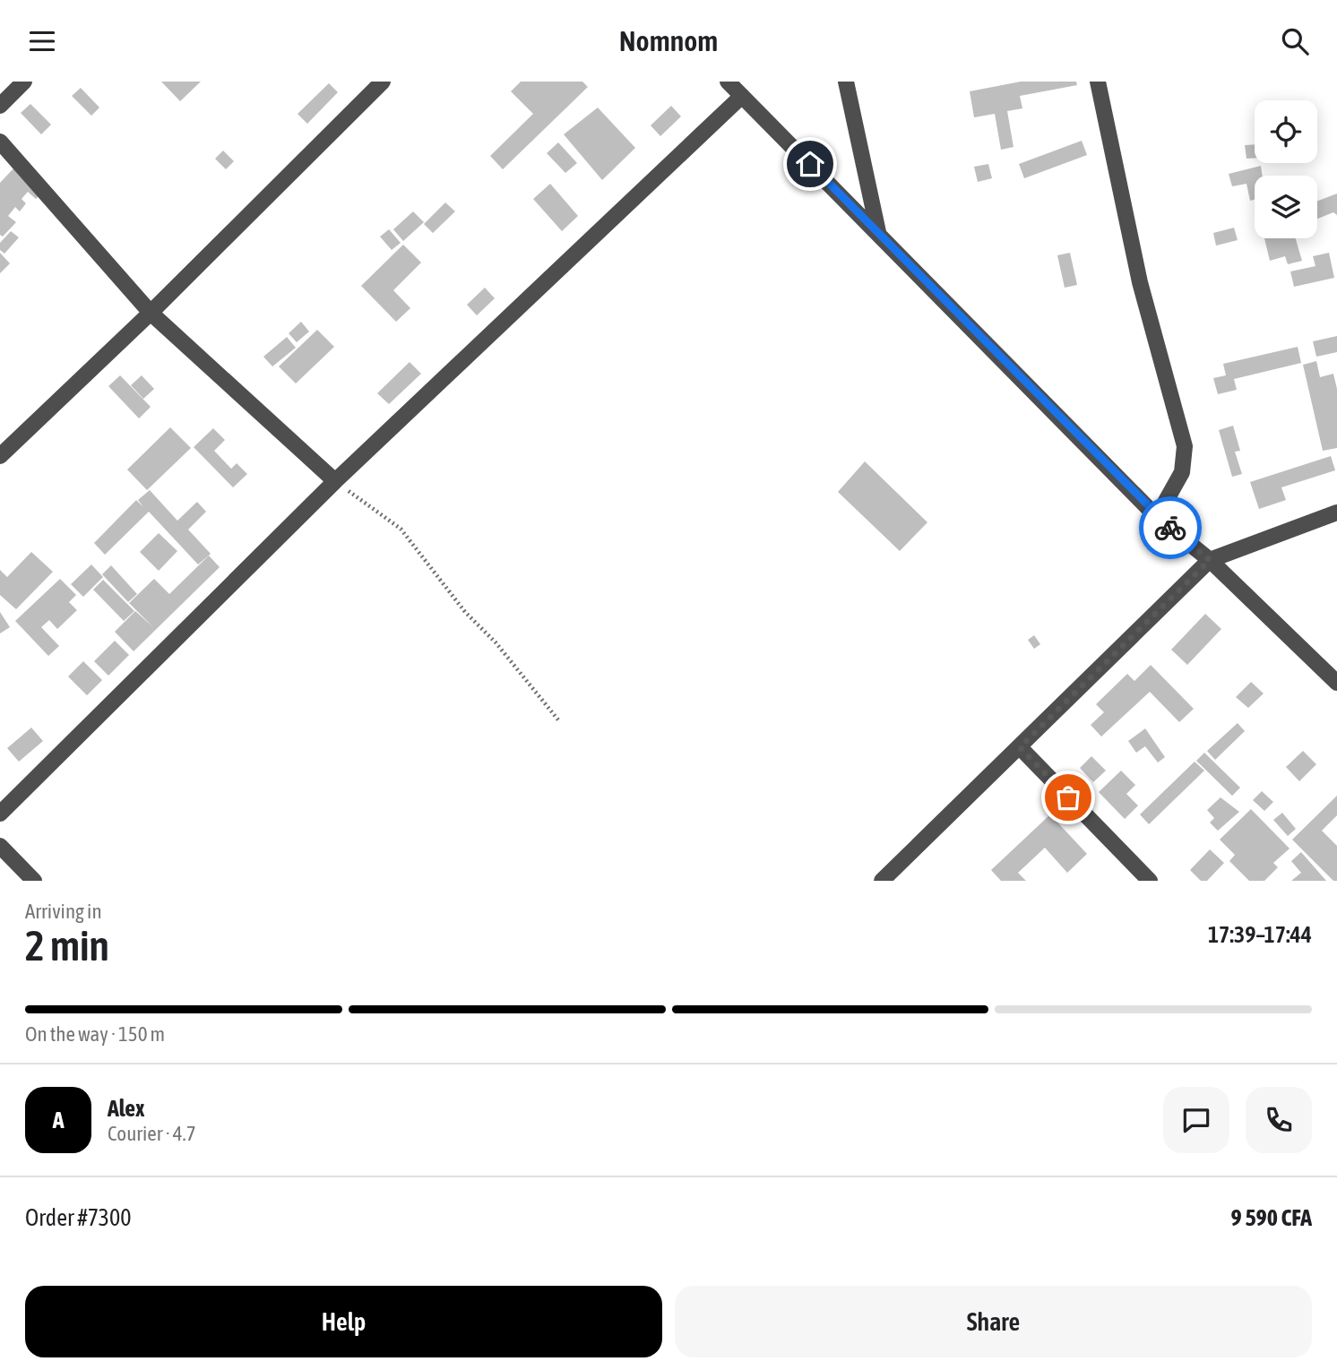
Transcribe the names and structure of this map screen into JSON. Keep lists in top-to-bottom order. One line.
{"page":{"header":"Nomnom","heading":["2 min","Arriving in","17:39–17:44"],"panel":["Alex","Courier · 4.7","Order #7300","9 590 CFA"],"bar":"On the way · 150 m","round":"A","buttons":["Help","Share"]}}
